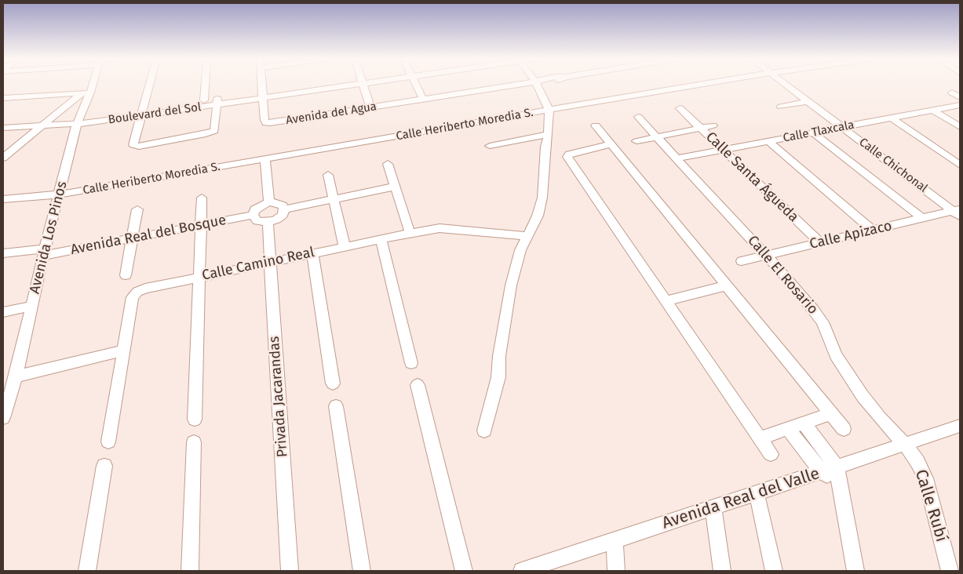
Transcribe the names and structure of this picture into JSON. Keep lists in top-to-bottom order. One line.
{"streets":{"street":["Boulevard del Sol","Avenida del Agua","Calle Heriberto Moredia S.","Calle Tlaxcala","Calle Chichonal","Calle Santa Águeda","Avenida Real del Bosque","Calle Apizaco","Avenida Los Pinos","Calle Camino Real","Calle El Rosario","Privada Jacarandas","Avenida Real del Valle","Calle Rubí"]},"crossings":[["Boulevard del Sol","Avenida del Agua"],["Boulevard del Sol","Avenida Los Pinos"],["Calle Heriberto Moredia S.","Avenida Los Pinos"],["Calle Tlaxcala","Calle Chichonal"],["Calle Tlaxcala","Calle Santa Águeda"],["Calle Tlaxcala","Calle El Rosario"],["Calle Chichonal","Calle Apizaco"],["Calle Santa Águeda","Calle Apizaco"],["Avenida Real del Bosque","Avenida Los Pinos"],["Avenida Real del Bosque","Privada Jacarandas"],["Calle Apizaco","Calle El Rosario"],["Calle Camino Real","Privada Jacarandas"],["Calle El Rosario","Avenida Real del Valle"],["Calle El Rosario","Calle Rubí"],["Avenida Real del Valle","Calle Rubí"]]}
